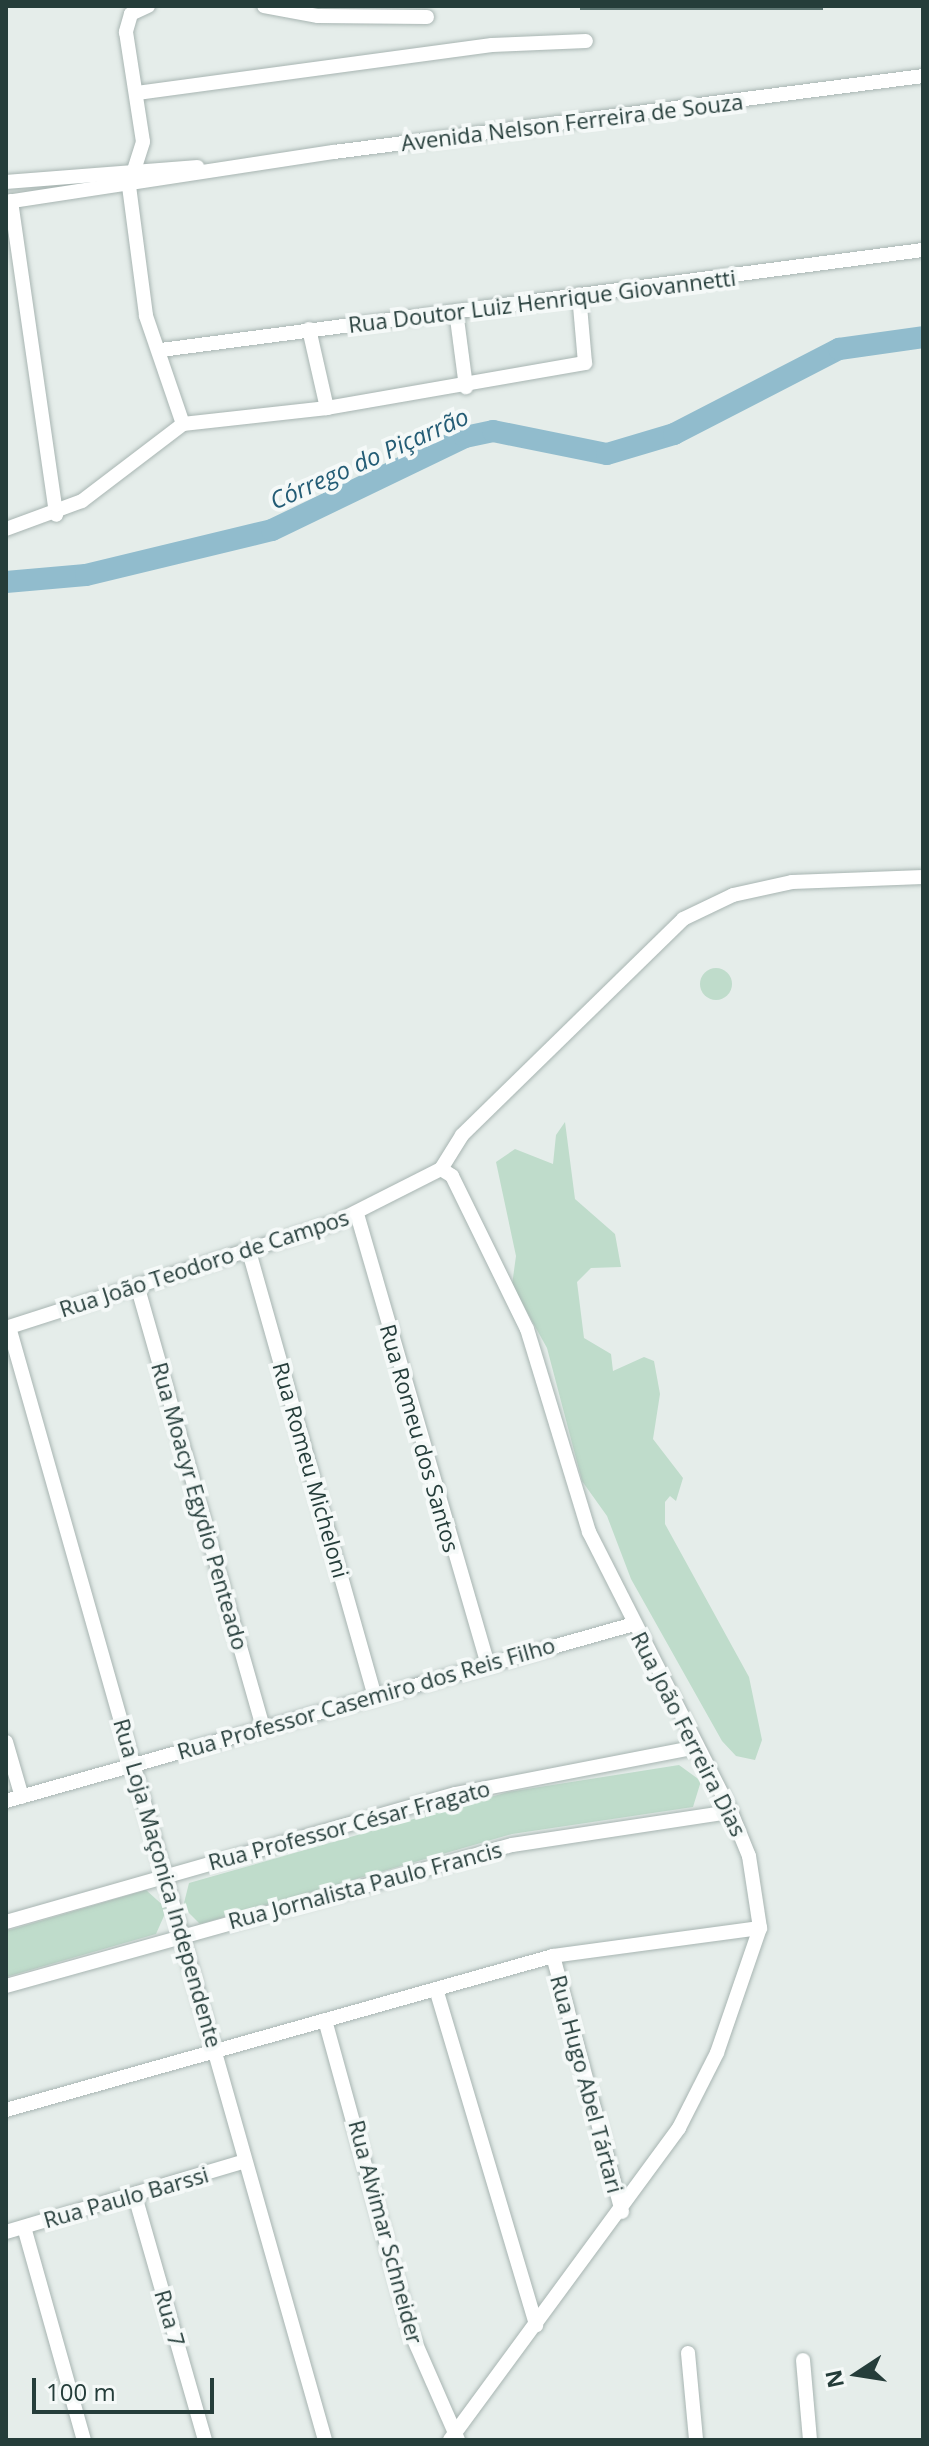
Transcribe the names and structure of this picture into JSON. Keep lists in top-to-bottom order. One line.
{"streets":{"street":["Avenida Nelson Ferreira de Souza","Rua Doutor Luiz Henrique Giovannetti","Rua João Teodoro de Campos","Rua Romeu dos Santos","Rua Romeu Micheloni","Rua Moacyr Egydio Penteado","Rua Professor Casemiro dos Reis Filho","Rua João Ferreira Dias","Rua Professor César Fragato","Rua Loja Maçonica Independente","Rua Jornalista Paulo Francis","Rua Hugo Abel Tártari","Rua Paulo Barssi","Rua Alvimar Schneider","Rua 7"]},"crossings":[["Rua João Teodoro de Campos","Rua Romeu dos Santos"],["Rua João Teodoro de Campos","Rua Romeu Micheloni"],["Rua João Teodoro de Campos","Rua Moacyr Egydio Penteado"],["Rua João Teodoro de Campos","Rua João Ferreira Dias"],["Rua João Teodoro de Campos","Rua Loja Maçonica Independente"],["Rua Romeu dos Santos","Rua Professor Casemiro dos Reis Filho"],["Rua Romeu Micheloni","Rua Professor Casemiro dos Reis Filho"],["Rua Moacyr Egydio Penteado","Rua Professor Casemiro dos Reis Filho"],["Rua Professor Casemiro dos Reis Filho","Rua João Ferreira Dias"],["Rua Professor Casemiro dos Reis Filho","Rua Loja Maçonica Independente"],["Rua João Ferreira Dias","Rua Professor César Fragato"],["Rua João Ferreira Dias","Rua Jornalista Paulo Francis"],["Rua João Ferreira Dias","Rua Hugo Abel Tártari"],["Rua João Ferreira Dias","Rua Alvimar Schneider"],["Rua Professor César Fragato","Rua Loja Maçonica Independente"],["Rua Loja Maçonica Independente","Rua Jornalista Paulo Francis"],["Rua Loja Maçonica Independente","Rua Paulo Barssi"],["Rua Paulo Barssi","Rua 7"]],"water":["Córrego do Piçarrão"],"scale_bar":"100 m","north":"left"}
